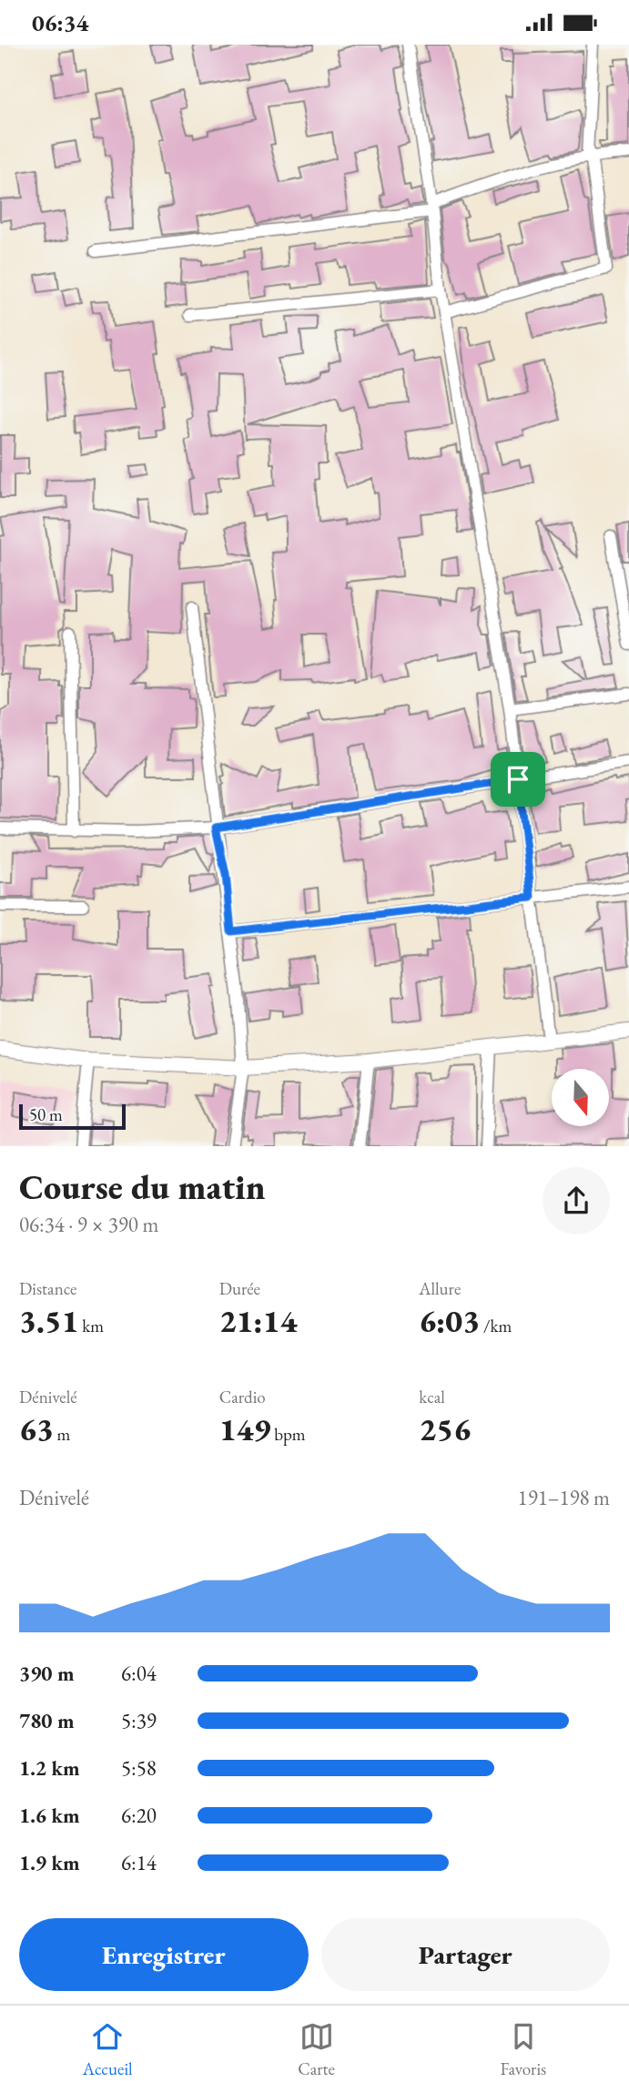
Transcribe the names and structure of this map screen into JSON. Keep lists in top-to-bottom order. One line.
{"scale_bar":"50 m","north":"bottom","page":{"status":"06:34","scale":"50 m","heading":["Course du matin","06:34 · 9 × 390 m"],"stats":[["Distance","3.51 km"],["Durée","21:14"],["Allure","6:03 /km"],["Dénivelé","63 m"],["Cardio","149 bpm"],["kcal","256"]],"chart":["Dénivelé","191–198 m"],"list":[{"name":"390 m","note":"6:04"},{"name":"780 m","note":"5:39"},{"name":"1.2 km","note":"5:58"},{"name":"1.6 km","note":"6:20"},{"name":"1.9 km","note":"6:14"}],"buttons":["Enregistrer","Partager"],"tabs":["Accueil","Carte","Favoris"]}}
